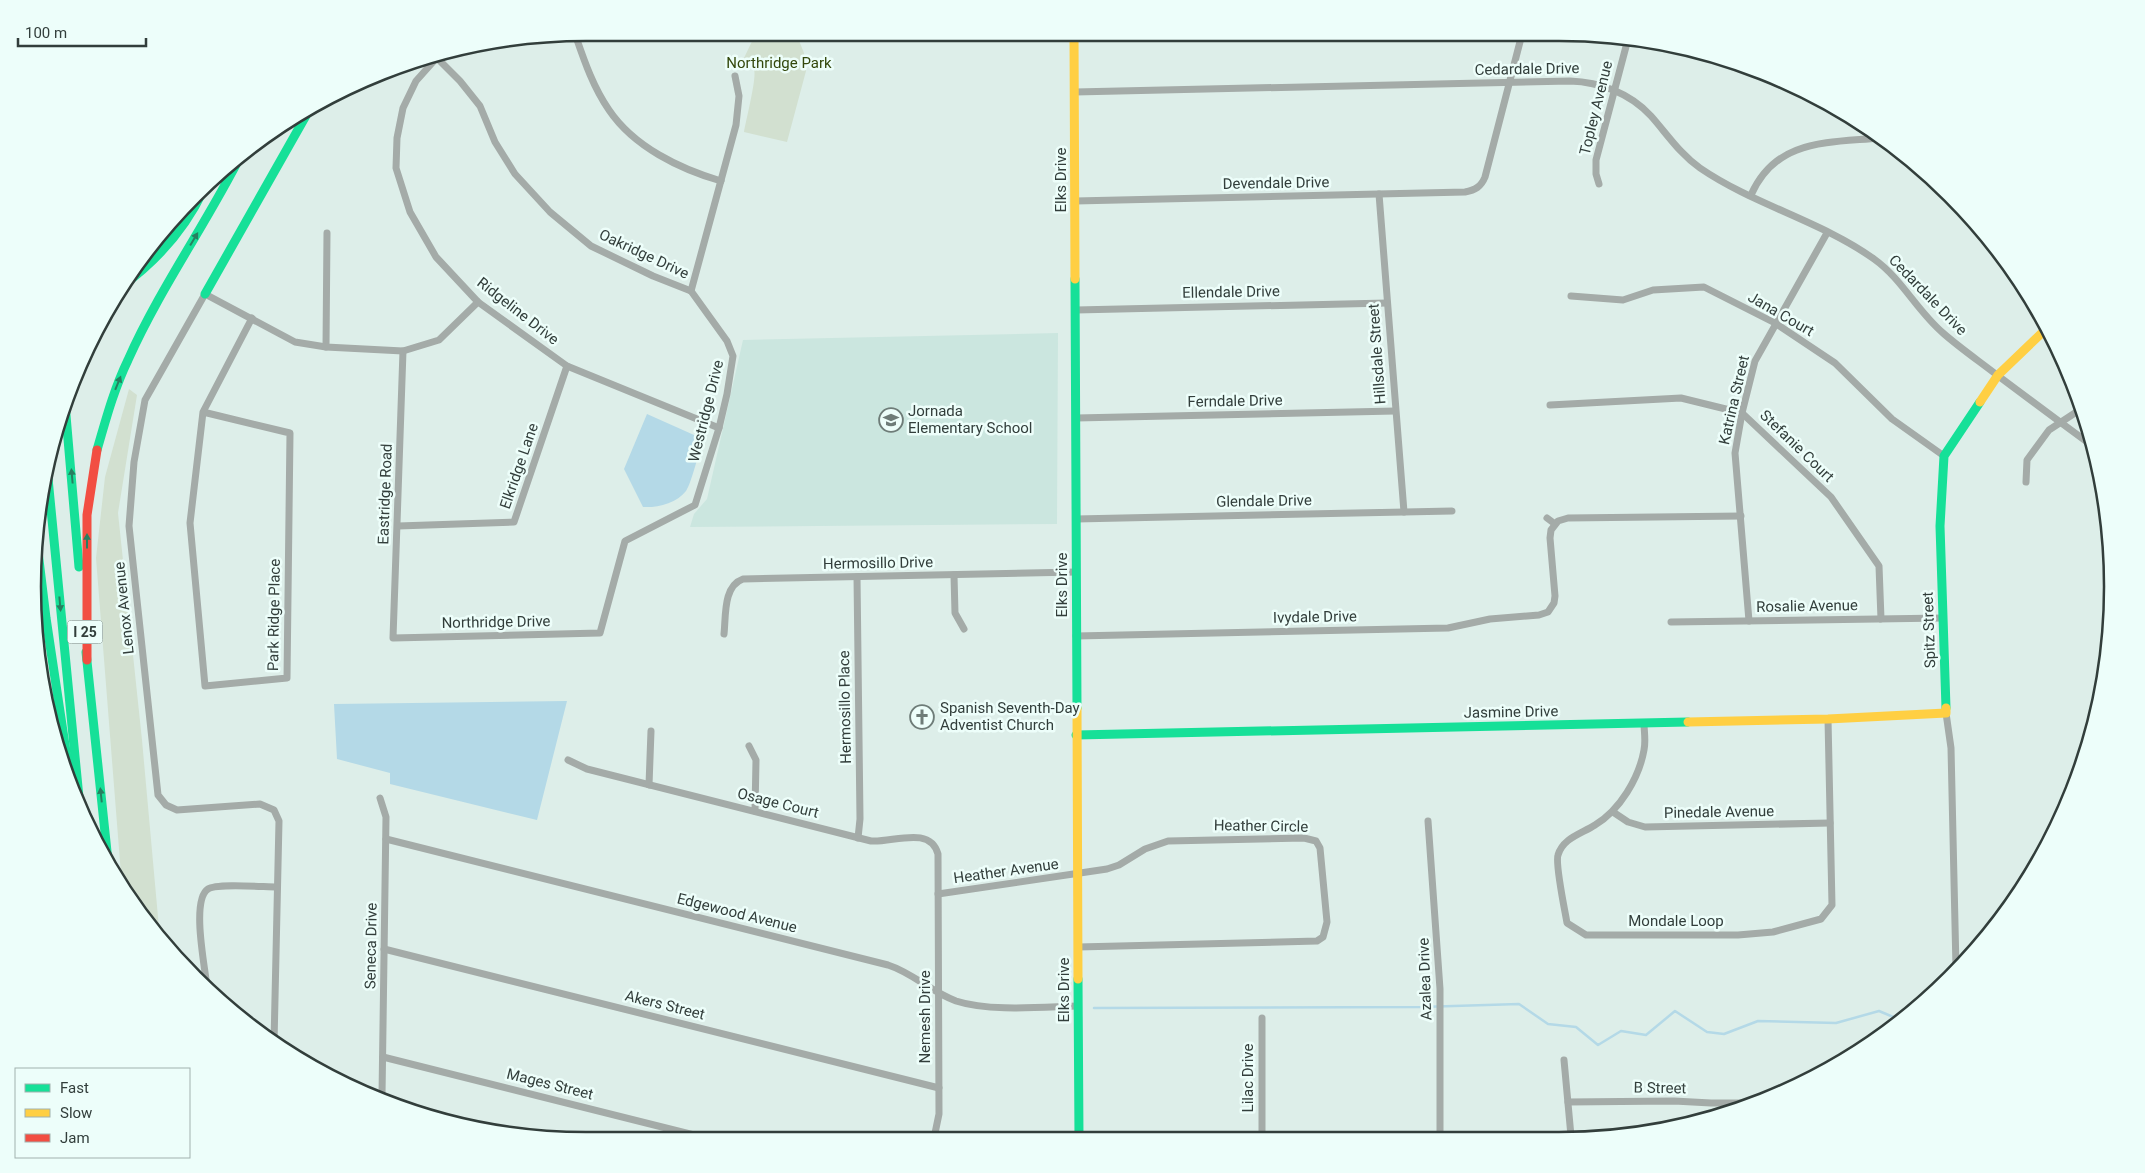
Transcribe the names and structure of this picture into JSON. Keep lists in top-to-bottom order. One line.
{"streets":{"main road":["Elks Drive","Lenox Avenue","Spitz Street","I 25","Jasmine Drive"],"street":["Cedardale Drive","Topley Avenue","Devendale Drive","Oakridge Drive","Ellendale Drive","Ridgeline Drive","Jana Court","Hillsdale Street","Katrina Street","Ferndale Drive","Westridge Drive","Stefanie Court","Elkridge Lane","Eastridge Road","Glendale Drive","Hermosillo Drive","Rosalie Avenue","Park Ridge Place","Ivydale Drive","Northridge Drive","Hermosillo Place","Osage Court","Pinedale Avenue","Heather Circle","Heather Avenue","Edgewood Avenue","Mondale Loop","Seneca Drive","Azalea Drive","Akers Street","Nemesh Drive","Lilac Drive","Mages Street","B Street"]},"crossings":[["Cedardale Drive","Topley Avenue"],["Cedardale Drive","Elks Drive"],["Cedardale Drive","Devendale Drive"],["Cedardale Drive","Katrina Street"],["Elks Drive","Devendale Drive"],["Elks Drive","Ellendale Drive"],["Elks Drive","Ferndale Drive"],["Elks Drive","Glendale Drive"],["Elks Drive","Hermosillo Drive"],["Elks Drive","Ivydale Drive"],["Elks Drive","Jasmine Drive"],["Elks Drive","Heather Circle"],["Elks Drive","Heather Avenue"],["Elks Drive","Edgewood Avenue"],["Devendale Drive","Hillsdale Street"],["Oakridge Drive","Westridge Drive"],["Ellendale Drive","Hillsdale Street"],["Ridgeline Drive","Westridge Drive"],["Ridgeline Drive","Elkridge Lane"],["Jana Court","Katrina Street"],["Jana Court","Spitz Street"],["Hillsdale Street","Ferndale Drive"],["Hillsdale Street","Glendale Drive"],["Katrina Street","Stefanie Court"],["Katrina Street","Rosalie Avenue"],["Westridge Drive","Northridge Drive"],["Stefanie Court","Rosalie Avenue"],["Elkridge Lane","Eastridge Road"],["Eastridge Road","Northridge Drive"],["Hermosillo Drive","Hermosillo Place"],["Rosalie Avenue","Spitz Street"],["Spitz Street","Jasmine Drive"],["Hermosillo Place","Osage Court"],["Jasmine Drive","Mondale Loop"],["Osage Court","Heather Avenue"],["Osage Court","Nemesh Drive"],["Pinedale Avenue","Mondale Loop"],["Heather Circle","Heather Avenue"],["Heather Avenue","Nemesh Drive"],["Edgewood Avenue","Seneca Drive"],["Edgewood Avenue","Nemesh Drive"],["Seneca Drive","Akers Street"],["Seneca Drive","Mages Street"],["Akers Street","Nemesh Drive"]],"parks":["Northridge Park"],"places":{"school or university":["Jornada Elementary School"],"church":["Spanish Seventh-Day Adventist Church"]},"legend":["Fast","Slow","Jam"],"scale_bar":"100 m"}
